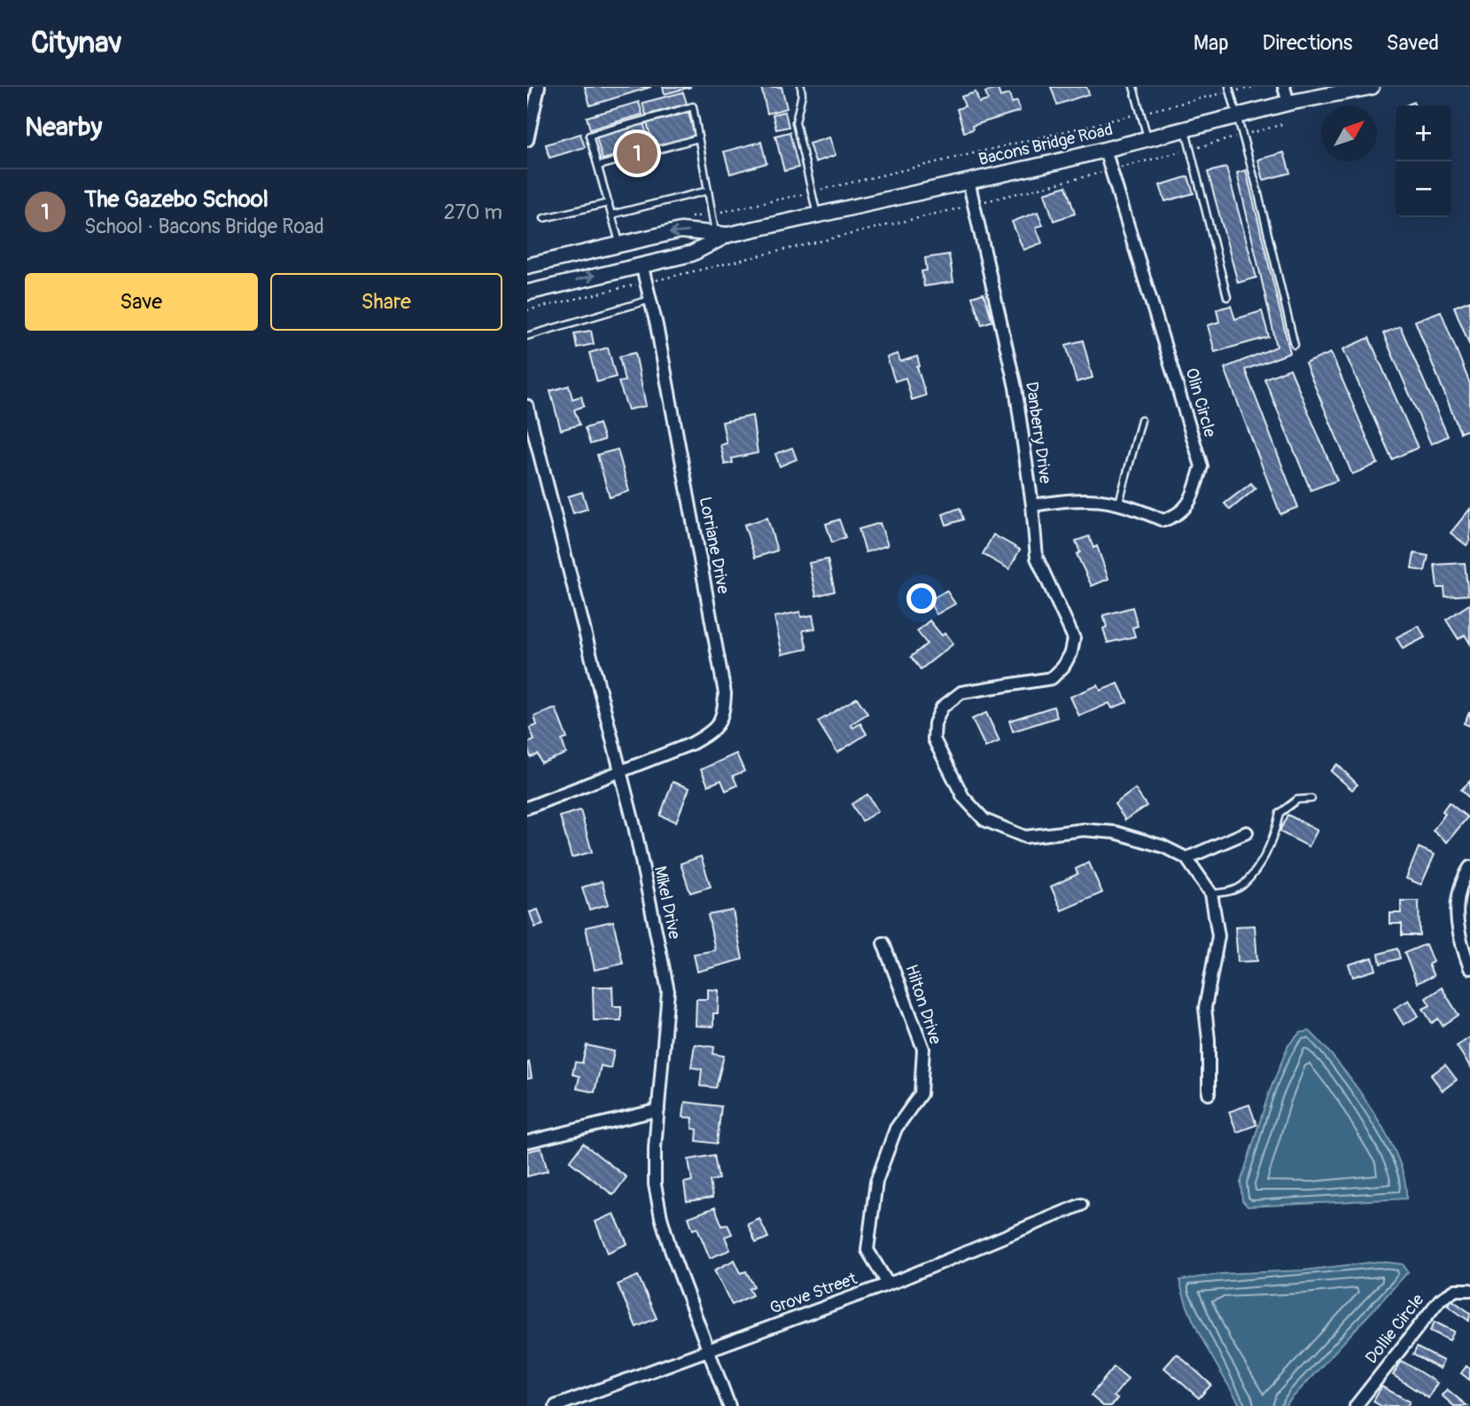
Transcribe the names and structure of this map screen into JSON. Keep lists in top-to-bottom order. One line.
{"streets":{"main road":["Bacons Bridge Road"],"street":["Olin Circle","Danberry Drive","Lorriane Drive","Mikel Drive","Hilton Drive","Grove Street","Dollie Circle"]},"crossings":[["Bacons Bridge Road","Olin Circle"],["Bacons Bridge Road","Danberry Drive"],["Bacons Bridge Road","Lorriane Drive"],["Olin Circle","Danberry Drive"],["Lorriane Drive","Mikel Drive"],["Mikel Drive","Grove Street"],["Hilton Drive","Grove Street"]],"north":"top right","page":{"header":"Citynav","nav":["Map","Directions","Saved"],"heading":"Nearby","map_buttons":["+","−"],"pins":"1","list":[{"mark":"1","name":"The Gazebo School","note":"School · Bacons Bridge Road","value":"270 m"}],"buttons":["Save","Share"]}}
